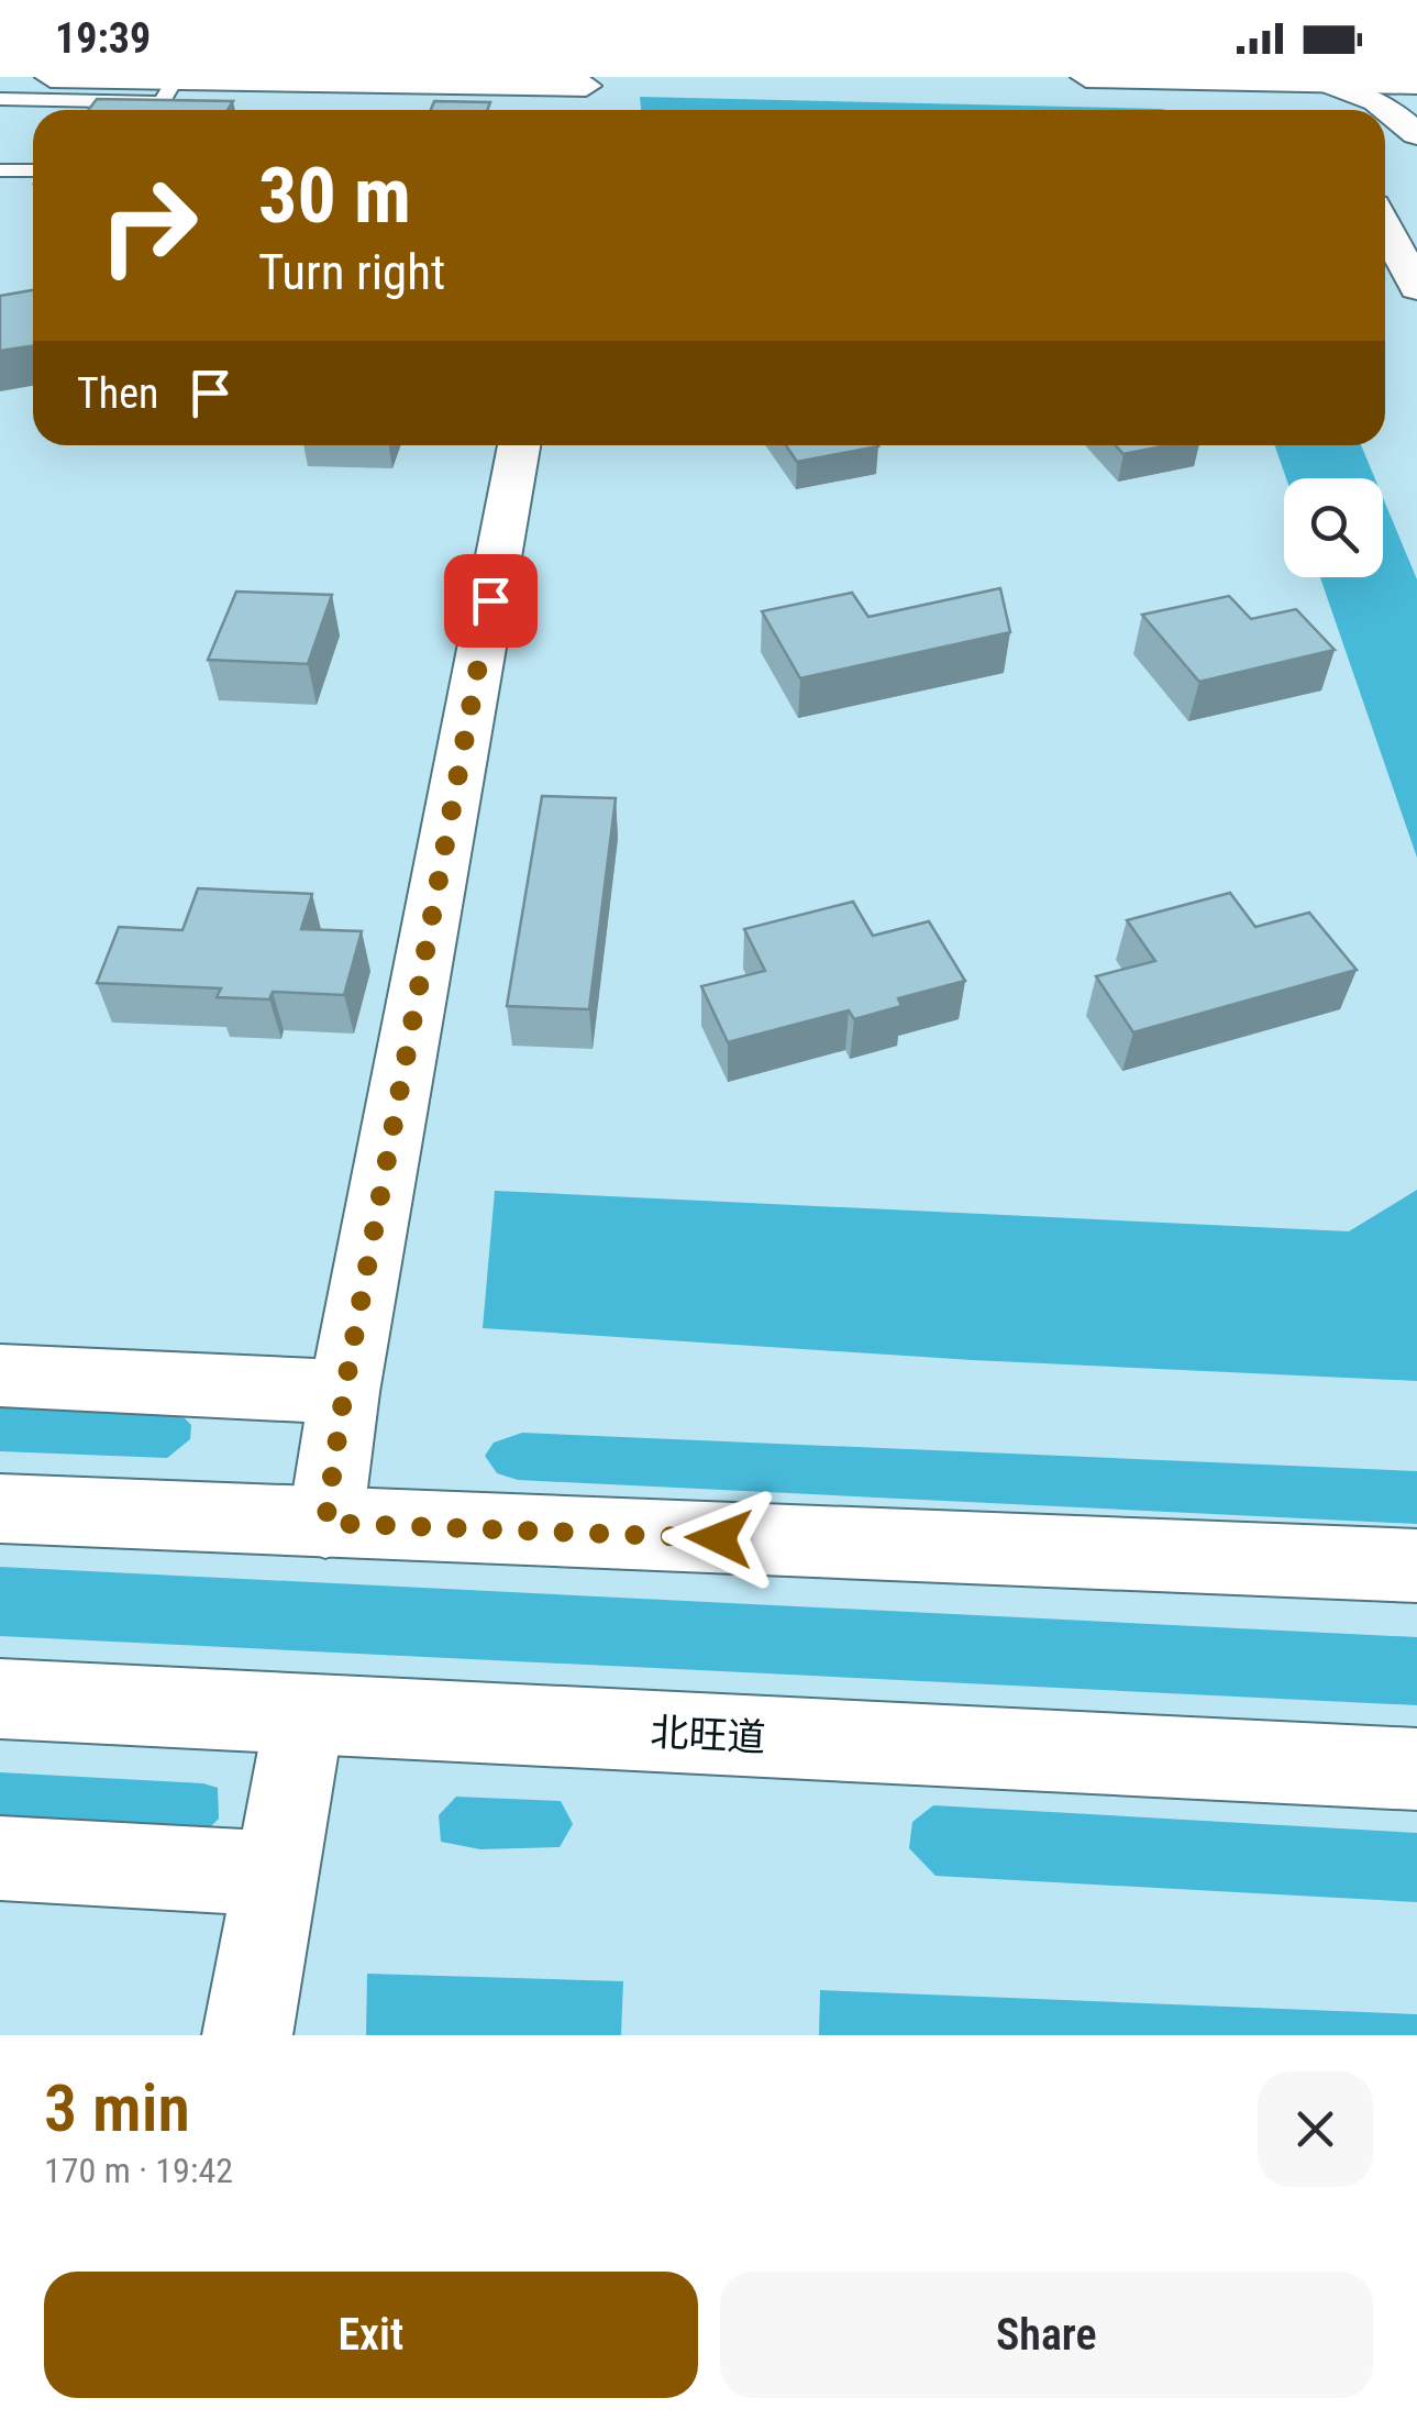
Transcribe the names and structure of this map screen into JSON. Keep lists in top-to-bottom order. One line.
{"streets":{"street":["北旺道"]},"page":{"status":"19:39","turn":["30 m","Turn right"],"then":"Then","heading":["3 min","170 m · 19:42"],"buttons":["Exit","Share"]}}
